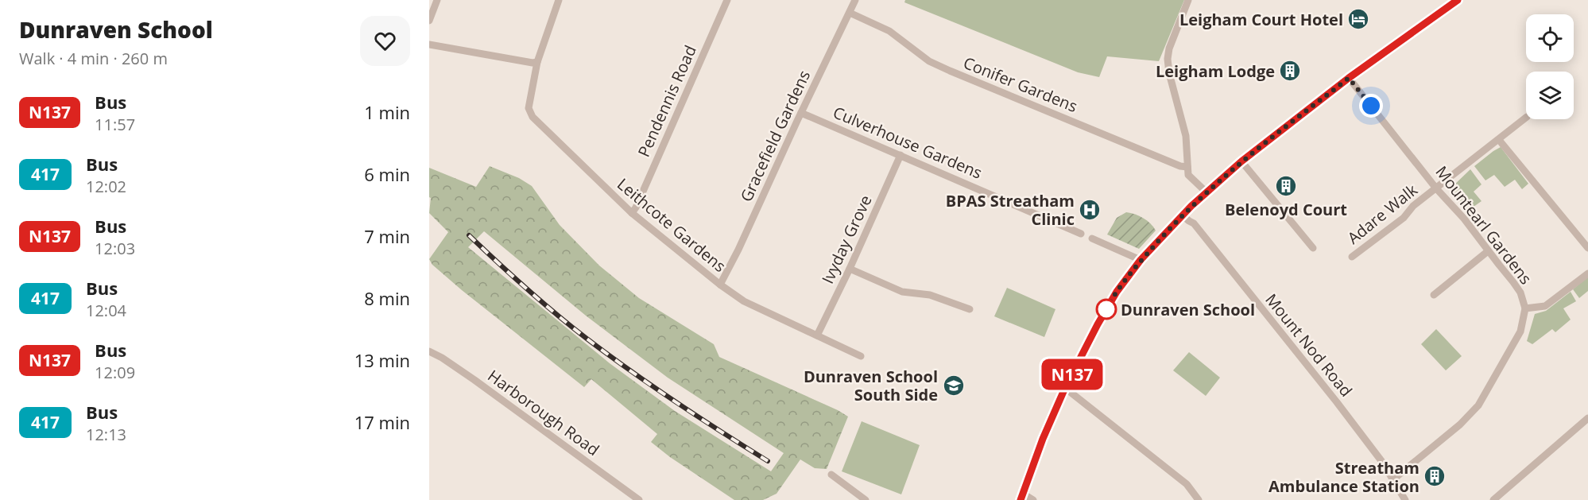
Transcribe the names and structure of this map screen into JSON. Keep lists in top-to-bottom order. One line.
{"streets":{"street":["Conifer Gardens","Pendennis Road","Gracefield Gardens","Culverhouse Gardens","Adare Walk","Leithcote Gardens","Mountearl Gardens","Ivyday Grove","Mount Nod Road","Harborough Road"]},"crossings":[["Conifer Gardens","Gracefield Gardens"],["Pendennis Road","Leithcote Gardens"],["Gracefield Gardens","Culverhouse Gardens"],["Gracefield Gardens","Leithcote Gardens"],["Culverhouse Gardens","Ivyday Grove"],["Adare Walk","Mountearl Gardens"],["Leithcote Gardens","Ivyday Grove"],["Mountearl Gardens","Mount Nod Road"]],"places":{"hotel":["Leigham Court Hotel"],"building":["Leigham Lodge","Belenoyd Court","Streatham Ambulance Station"],"hospital":["BPAS Streatham Clinic"],"other":["Dunraven School"],"school or university":["Dunraven School South Side"]},"lines":["bus line N137"],"page":{"heading":["Dunraven School","Walk · 4 min · 260 m"],"on_map":"N137","list":[{"mark":"N137","name":"Bus","note":"11:57","value":"1 min"},{"mark":"417","name":"Bus","note":"12:02","value":"6 min"},{"mark":"N137","name":"Bus","note":"12:03","value":"7 min"},{"mark":"417","name":"Bus","note":"12:04","value":"8 min"},{"mark":"N137","name":"Bus","note":"12:09","value":"13 min"},{"mark":"417","name":"Bus","note":"12:13","value":"17 min"}]}}
